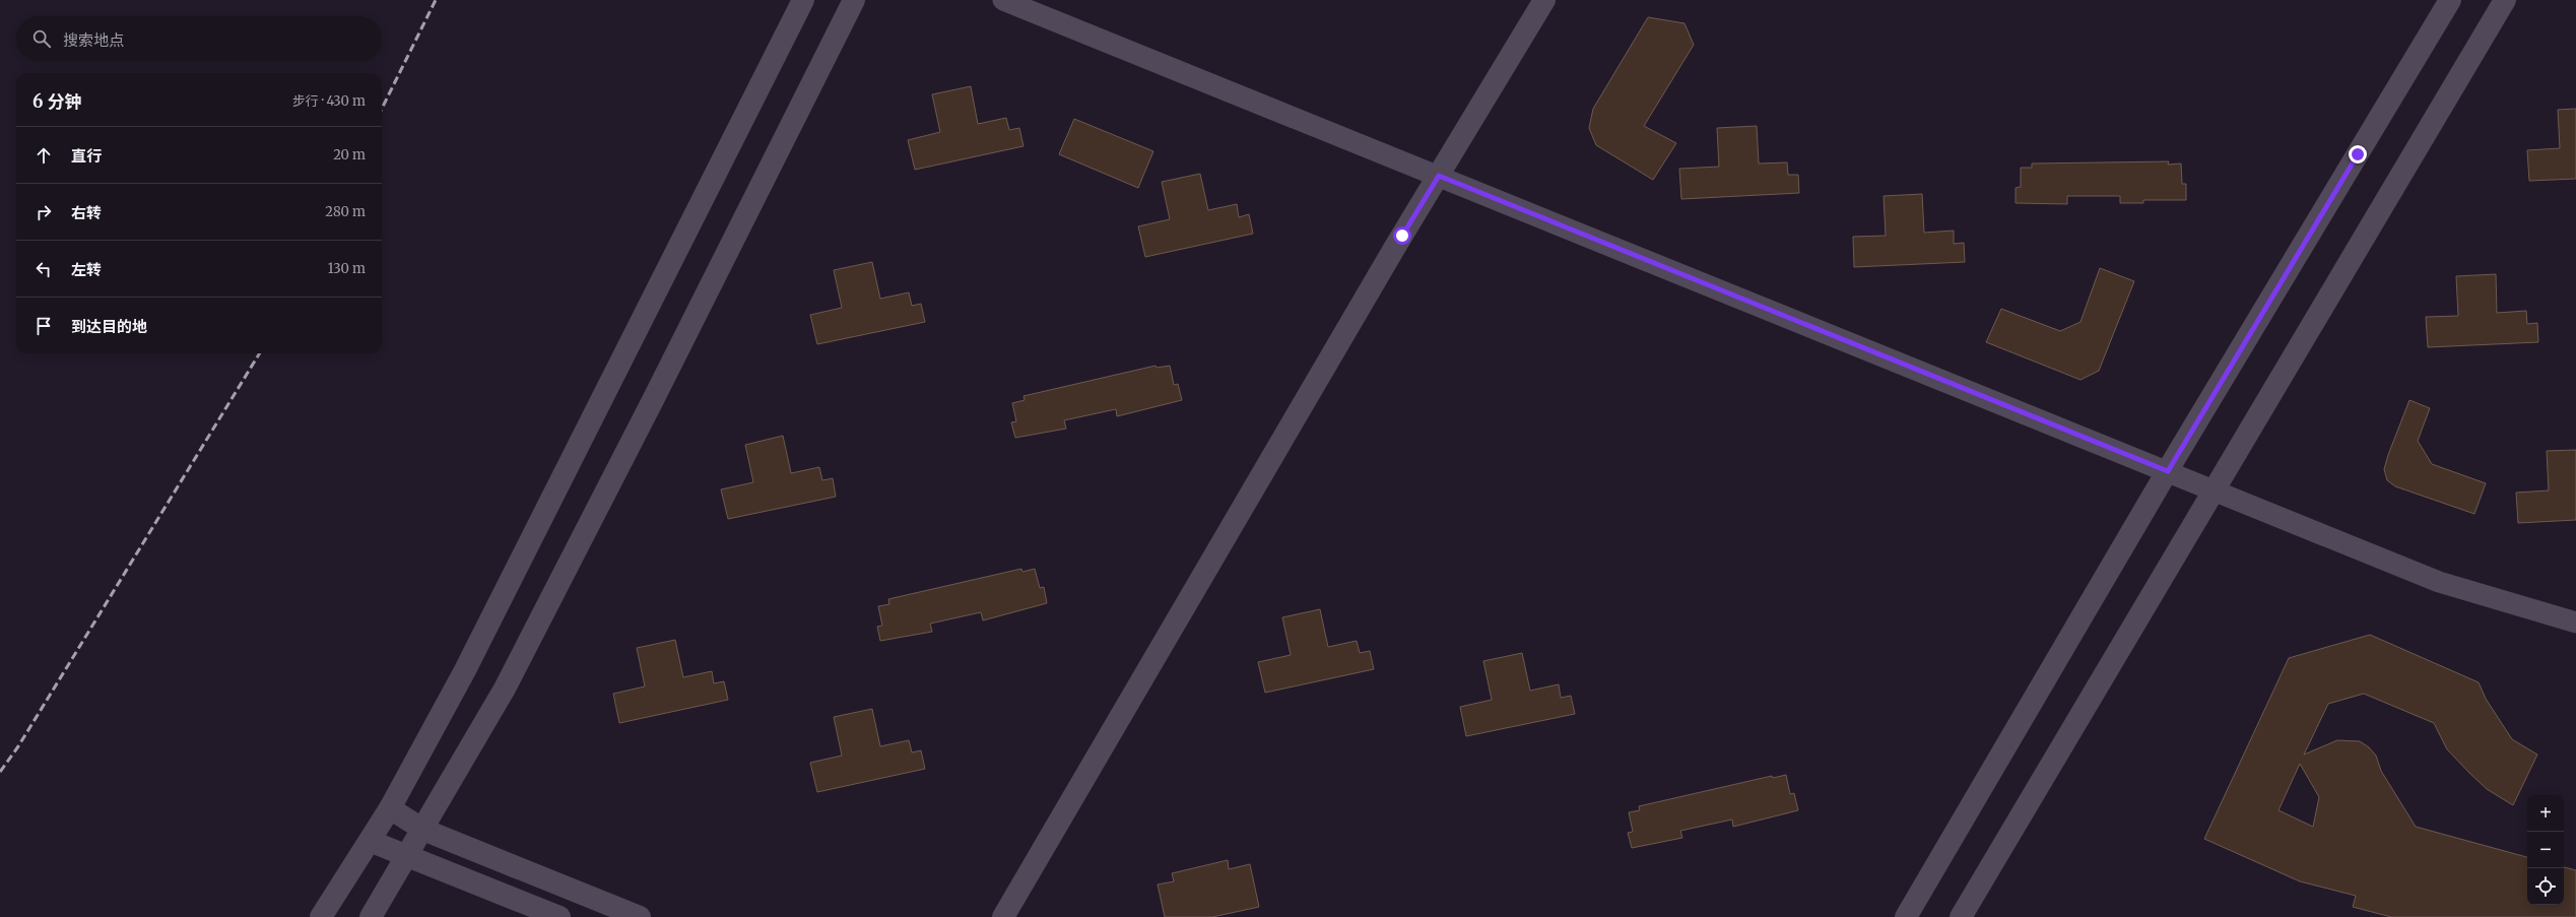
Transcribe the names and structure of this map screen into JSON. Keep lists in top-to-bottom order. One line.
{"page":{"search":"搜索地点","heading":["6 分钟","步行 · 430 m"],"list":[["直行","20 m"],["右转","280 m"],["左转","130 m"],"到达目的地"],"map_buttons":["+","−"]}}
